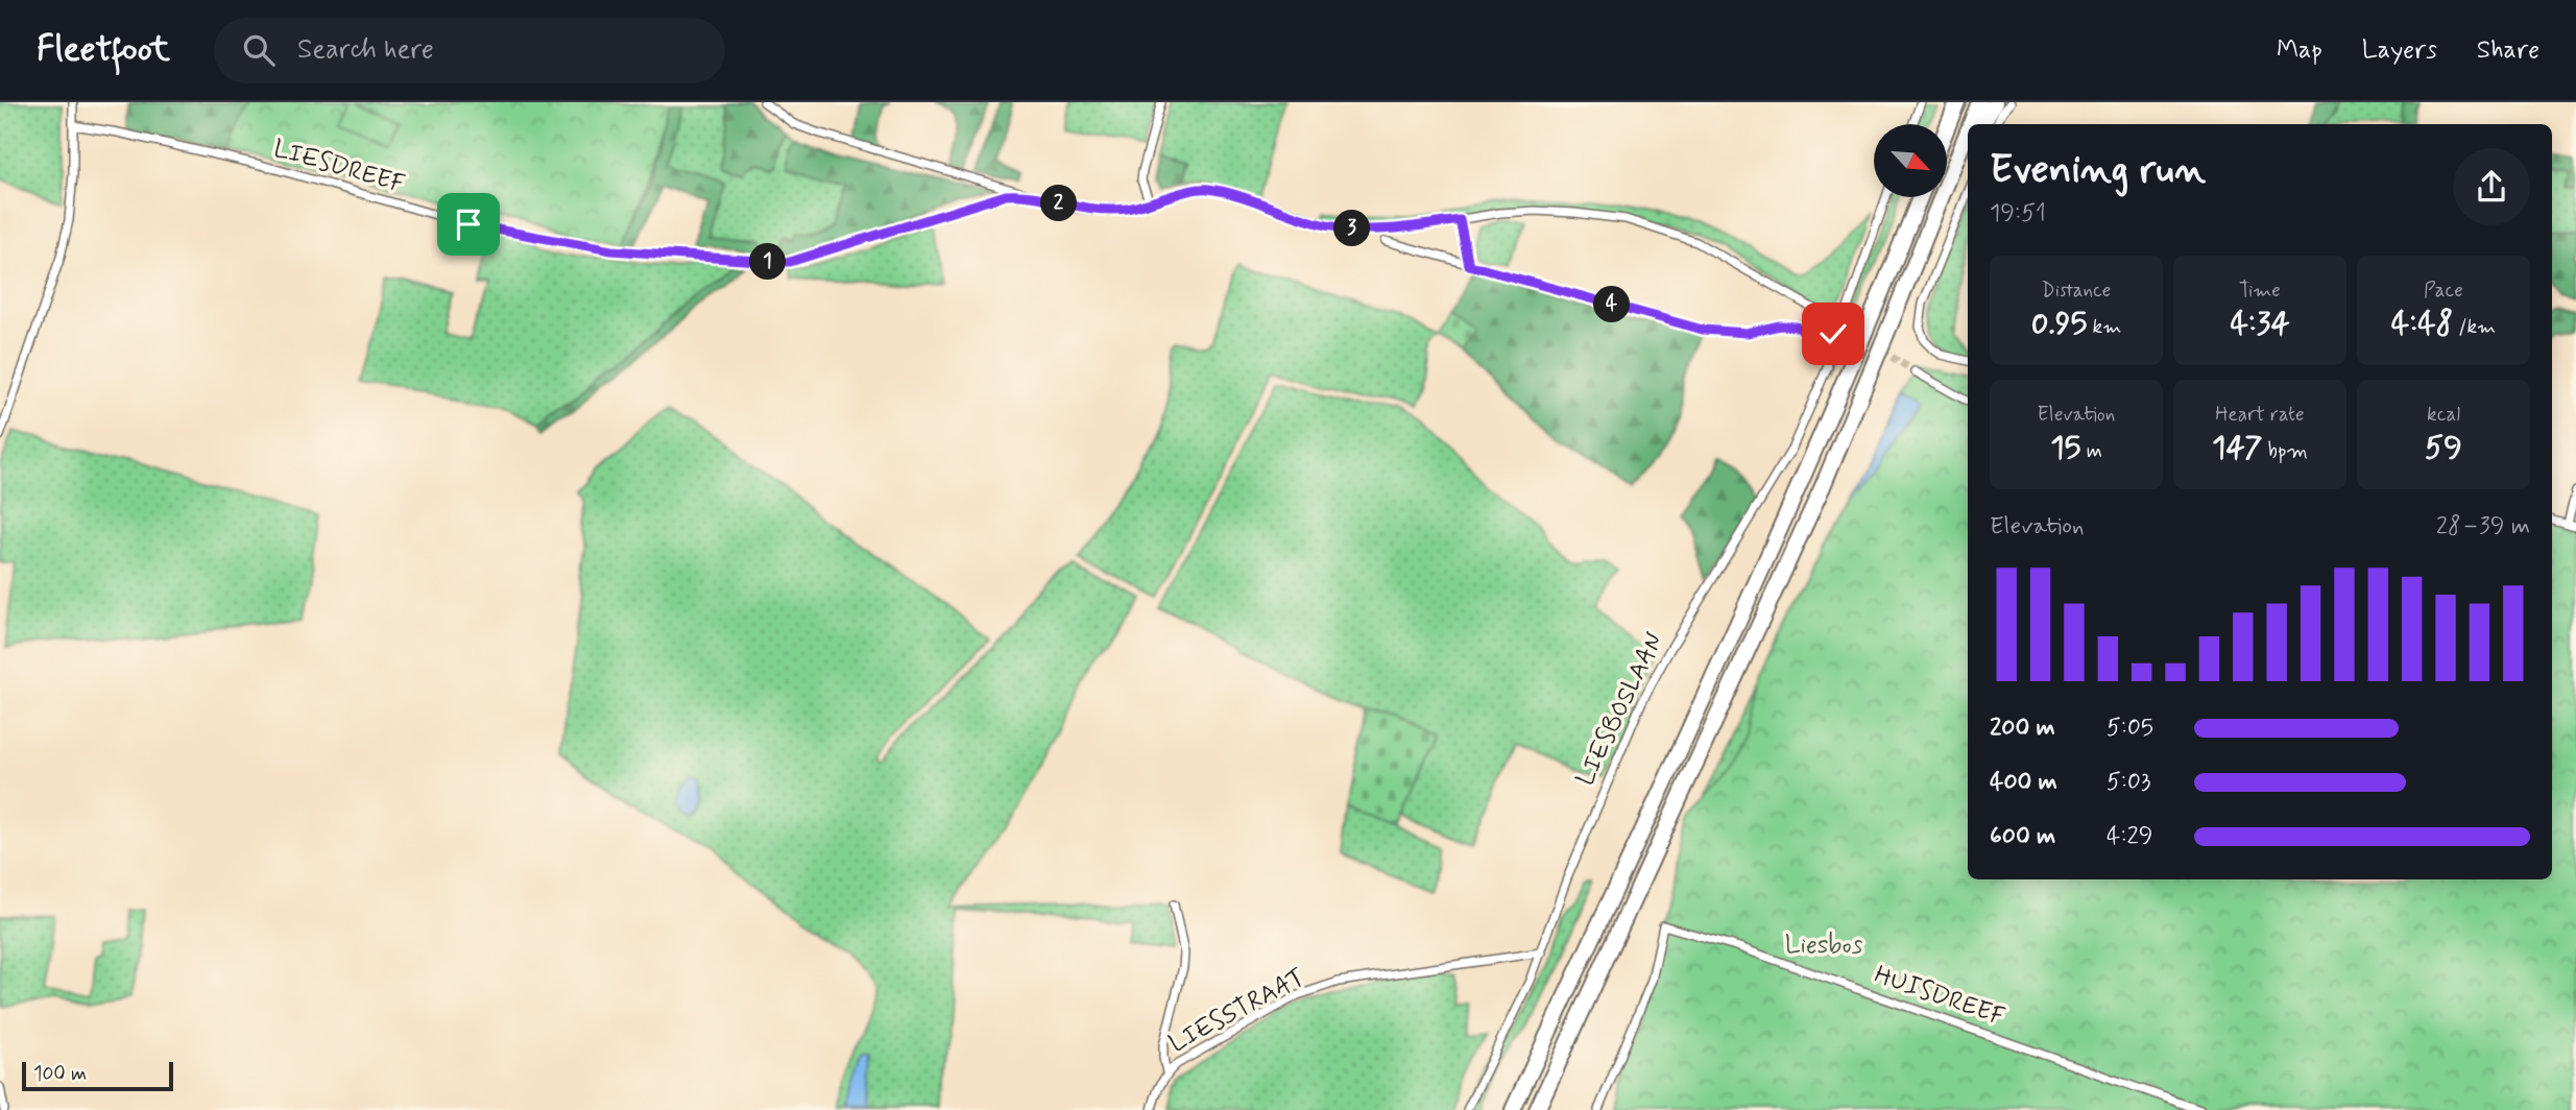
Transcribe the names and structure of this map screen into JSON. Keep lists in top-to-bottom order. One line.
{"streets":{"street":["LIESDREEF","LIESBOSLAAN","HUISDREEF","LIESSTRAAT"]},"crossings":[["LIESBOSLAAN","LIESSTRAAT"]],"parks":["Liesbos"],"scale_bar":"100 m","north":"bottom right","page":{"header":"Fleetfoot","search":"Search here","nav":["Map","Layers","Share"],"heading":["Evening run","19:51"],"pins":["2","3","1","4"],"stats":[["Distance","0.95 km"],["Time","4:34"],["Pace","4:48 /km"],["Elevation","15 m"],["Heart rate","147 bpm"],["kcal","59"]],"chart":["Elevation","28–39 m"],"list":[{"name":"200 m","note":"5:05"},{"name":"400 m","note":"5:03"},{"name":"600 m","note":"4:29"}],"scale":"100 m"}}
